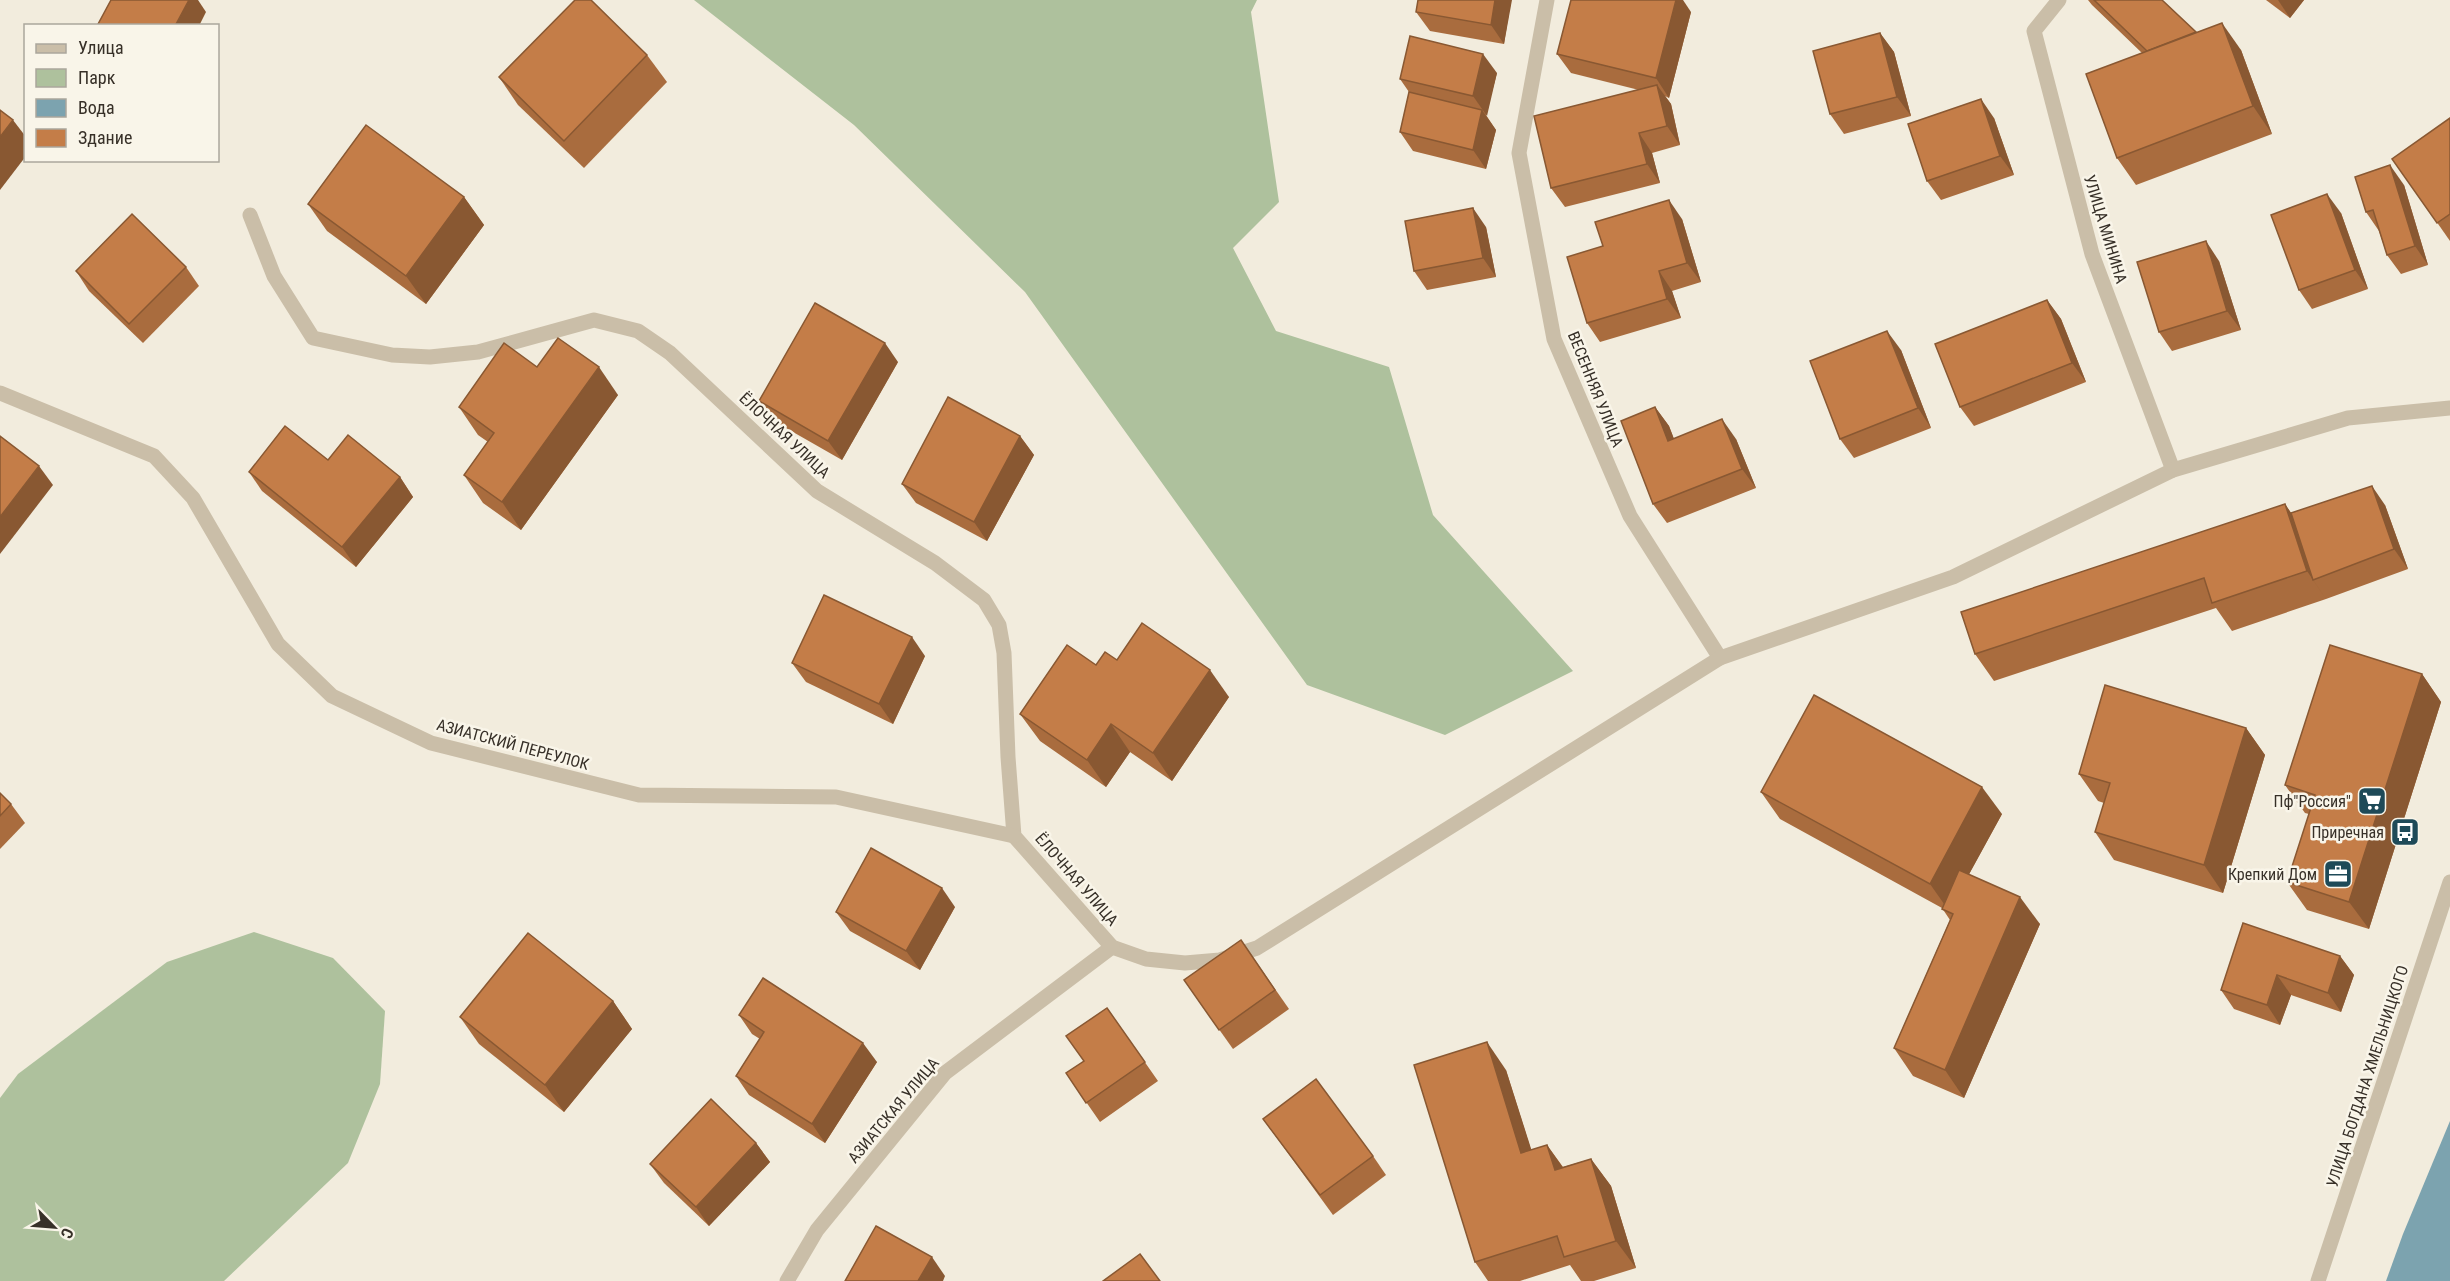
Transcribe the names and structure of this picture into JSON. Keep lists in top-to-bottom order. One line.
{"streets":{"street":["УЛИЦА МИНИНА","ВЕСЕННЯЯ УЛИЦА","ЁЛОЧНАЯ УЛИЦА","АЗИАТСКИЙ ПЕРЕУЛОК","УЛИЦА БОГДАНА ХМЕЛЬНИЦКОГО","АЗИАТСКАЯ УЛИЦА"]},"crossings":[["ЁЛОЧНАЯ УЛИЦА","АЗИАТСКИЙ ПЕРЕУЛОК"],["ЁЛОЧНАЯ УЛИЦА","АЗИАТСКАЯ УЛИЦА"]],"places":{"supermarket":["Пф\"Россия\""],"bus stop":["Приречная"],"office":["Крепкий Дом"]},"legend":["Улица","Парк","Вода","Здание"],"north":"bottom right"}
